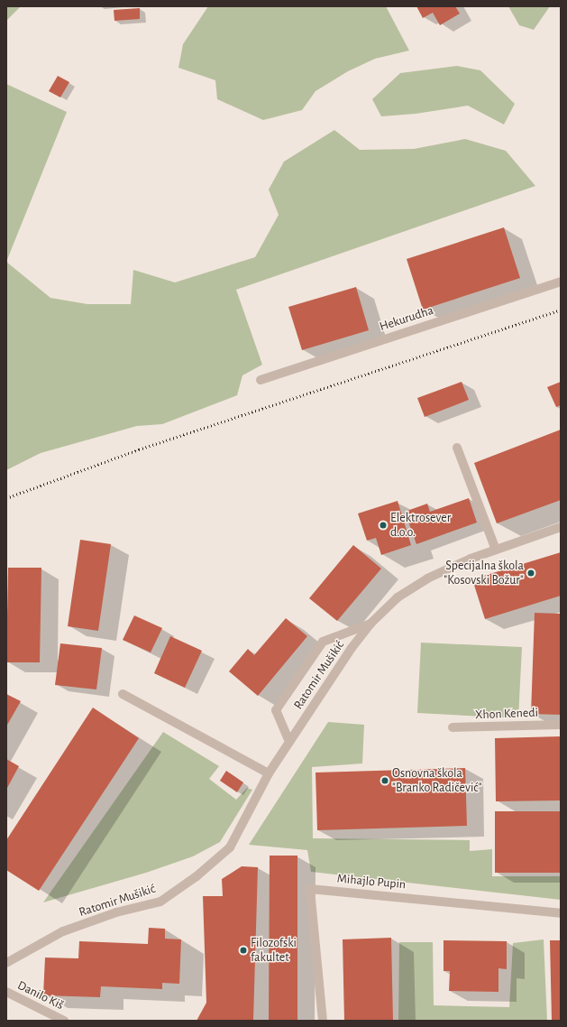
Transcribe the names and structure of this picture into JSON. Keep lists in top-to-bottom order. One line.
{"streets":{"street":["Hekurudha","Ratomir Mušikić","Xhon Kenedi","Mihajlo Pupin","Danilo Kiš"]},"places":["Elektrosever d.o.o.","Specijalna škola \"Kosovski Božur\"","Osnovna škola \"Branko Radičević\"","Filozofski fakultet"]}
